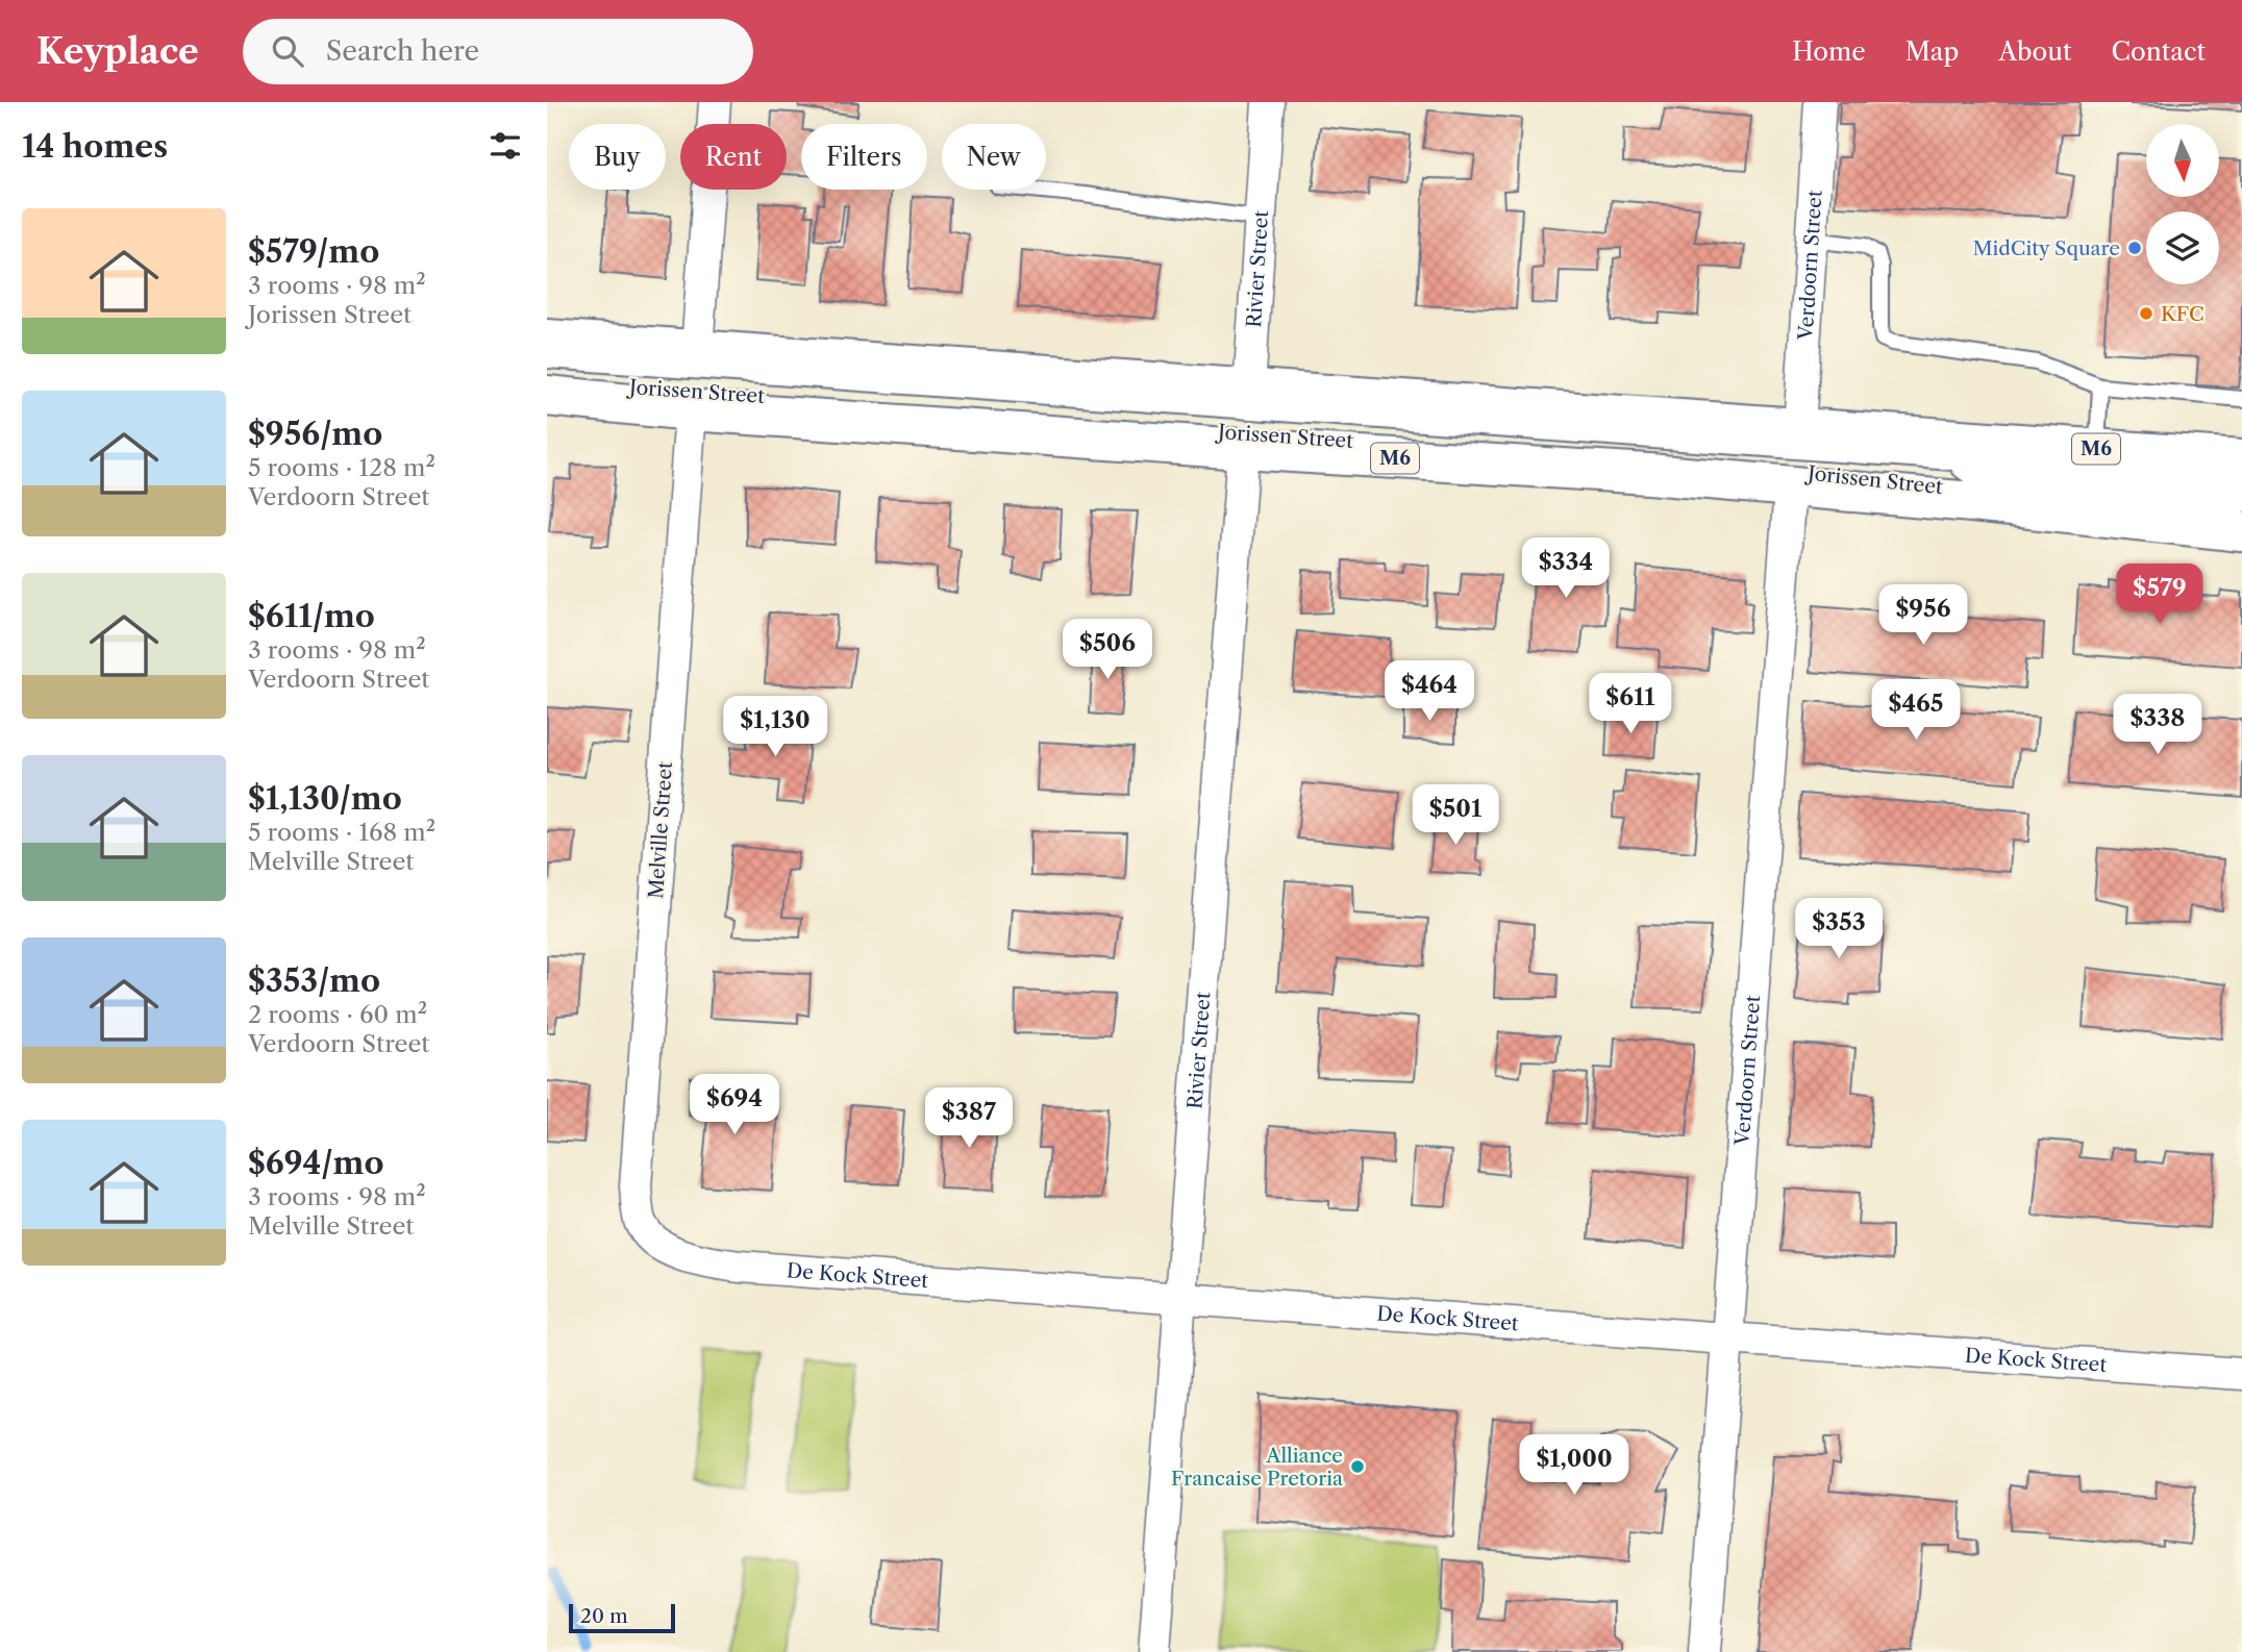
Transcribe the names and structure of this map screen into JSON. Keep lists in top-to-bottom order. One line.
{"streets":{"main road":["Jorissen Street","M6"],"street":["Verdoorn Street","Rivier Street","Melville Street","De Kock Street"]},"crossings":[["Verdoorn Street","Jorissen Street"],["Verdoorn Street","De Kock Street"],["Rivier Street","Jorissen Street"],["Rivier Street","De Kock Street"],["Jorissen Street","Melville Street"],["Melville Street","De Kock Street"]],"places":["MidCity Square","KFC","Alliance Francaise Pretoria"],"scale_bar":"20 m","north":"bottom","page":{"header":"Keyplace","search":"Search here","nav":["Home","Map","About","Contact"],"heading":"14 homes","chip":["Buy","Rent","Filters","New"],"list":[{"name":"$579/mo","note":"3 rooms · 98 m² · Jorissen Street"},{"name":"$956/mo","note":"5 rooms · 128 m² · Verdoorn Street"},{"name":"$611/mo","note":"3 rooms · 98 m² · Verdoorn Street"},{"name":"$1,130/mo","note":"5 rooms · 168 m² · Melville Street"},{"name":"$353/mo","note":"2 rooms · 60 m² · Verdoorn Street"},{"name":"$694/mo","note":"3 rooms · 98 m² · Melville Street"}],"price":["$334","$579","$956","$506","$464","$611","$465","$338","$1,130","$501","$353","$694","$387","$1,000"],"scale":"20 m"}}
